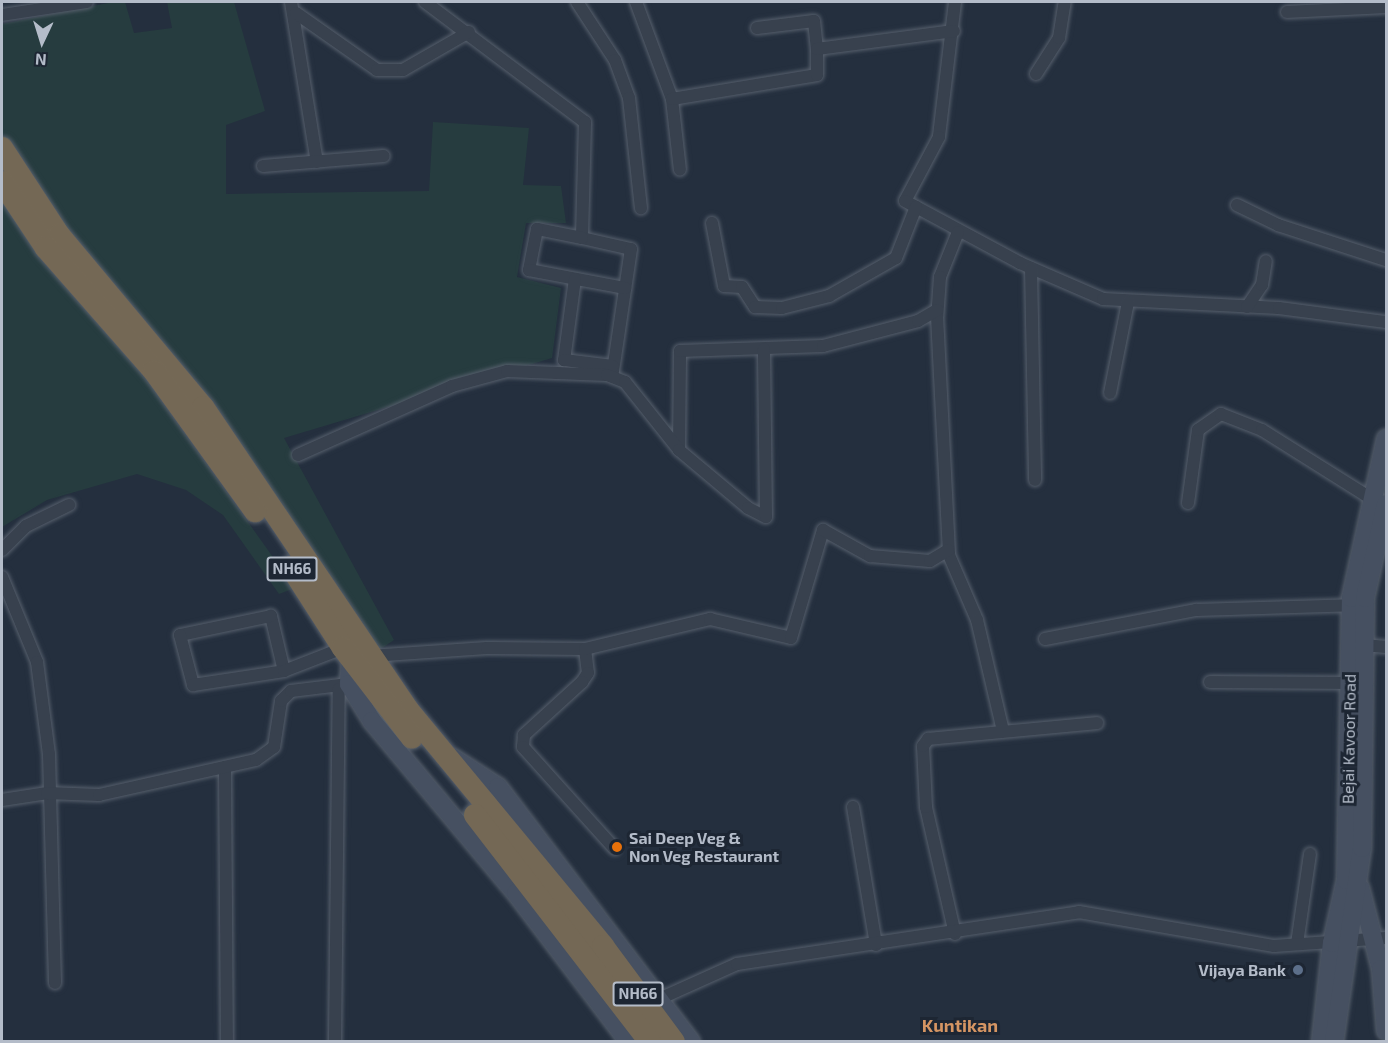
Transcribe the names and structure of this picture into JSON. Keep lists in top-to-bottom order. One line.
{"streets":{"highway":["NH66"],"main road":["Bejai Kavoor Road"]},"districts":["Kuntikan"],"places":["Sai Deep Veg & Non Veg Restaurant","Vijaya Bank"],"north":"bottom"}
